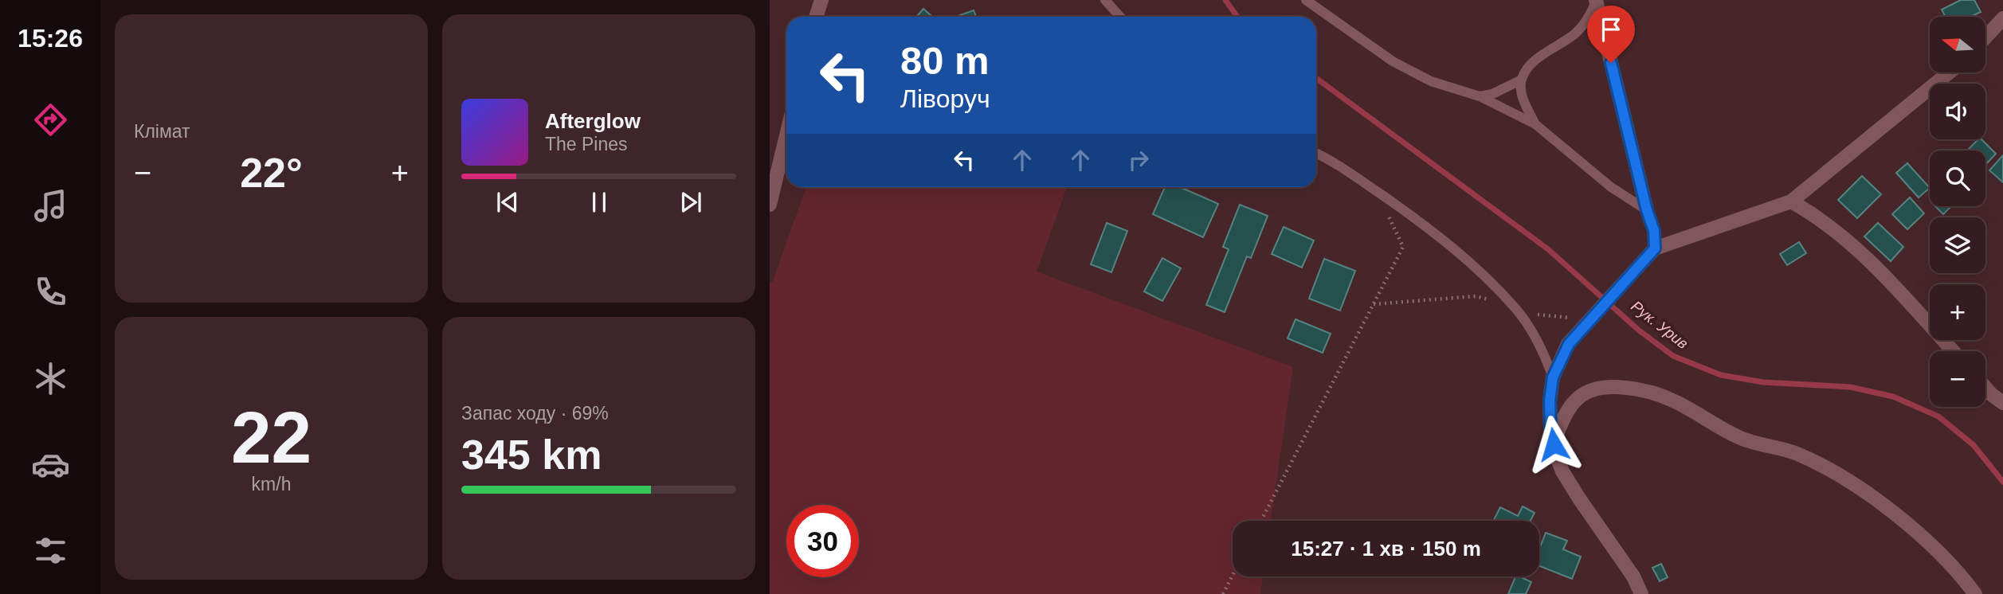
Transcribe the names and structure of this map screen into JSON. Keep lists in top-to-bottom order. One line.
{"water":["Рук. Урив"],"north":"left","page":{"tabs":"15:26","tile":["Клімат",["22","km/h"],["Запас ходу · 69%","345 km"]],"map_buttons":["+","−"],"turn":["80 m","Ліворуч"],"song":["Afterglow","The Pines"],"heat":["−","22°","+"],"limit":"30","trip":"15:27 · 1 хв · 150 m"}}
